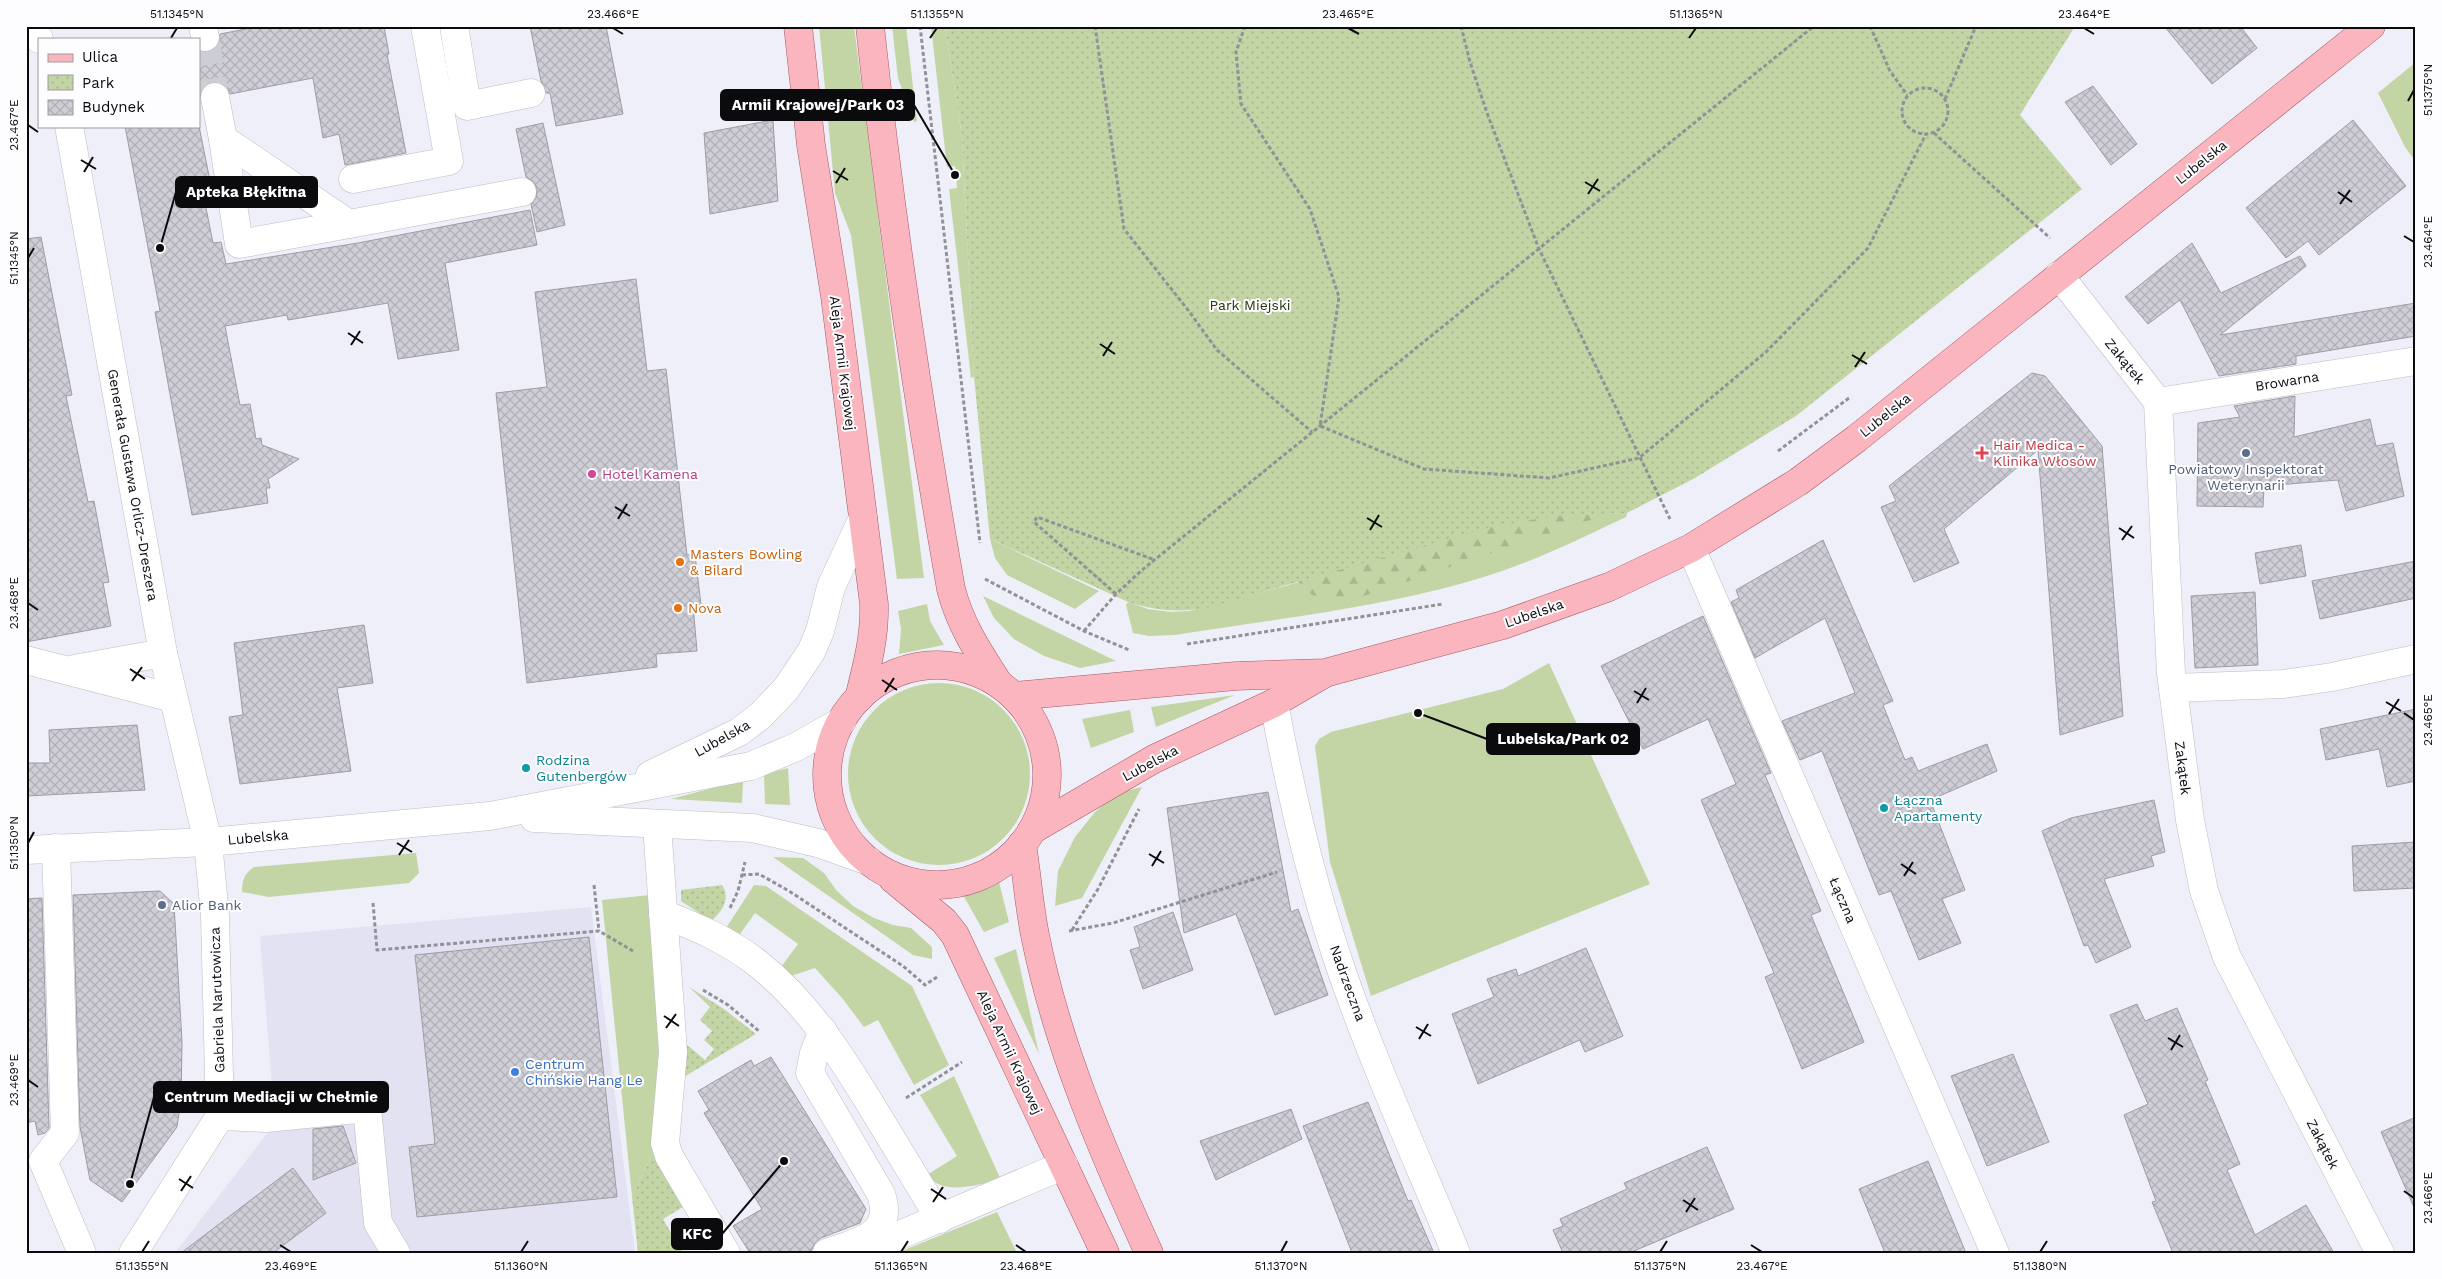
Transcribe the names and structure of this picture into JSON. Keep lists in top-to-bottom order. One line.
{"streets":{"main road":["Lubelska","Aleja Armii Krajowej"],"street":["Zakątek","Browarna","Generała Gustawa Orlicz-Dreszera","Łączna","Nadrzeczna","Gabriela Narutowicza"]},"crossings":[["Lubelska","Zakątek"],["Lubelska","Aleja Armii Krajowej"],["Lubelska","Generała Gustawa Orlicz-Dreszera"],["Lubelska","Łączna"],["Lubelska","Nadrzeczna"],["Lubelska","Gabriela Narutowicza"],["Zakątek","Browarna"],["Generała Gustawa Orlicz-Dreszera","Gabriela Narutowicza"]],"parks":["Park Miejski"],"places":{"other":["Armii Krajowej/Park 03","Apteka Błękitna","Powiatowy Inspektorat Weterynarii","Hotel Kamena","Masters Bowling & Bilard","Nova","Lubelska/Park 02","Rodzina Gutenbergów","Łączna Apartamenty","Alior Bank","Centrum Chińskie Hang Le","KFC","Centrum Mediacji w Chełmie"],"health":["Hair Medica - Klinika Włosów"]},"legend":["Ulica","Park","Budynek"],"coordinates":["51.1345°N","23.466°E","51.1355°N","23.465°E","51.1365°N","23.464°E","51.1375°N","23.467°E","23.468°E","51.1350°N","23.469°E","51.1360°N","51.1370°N","51.1380°N"]}
